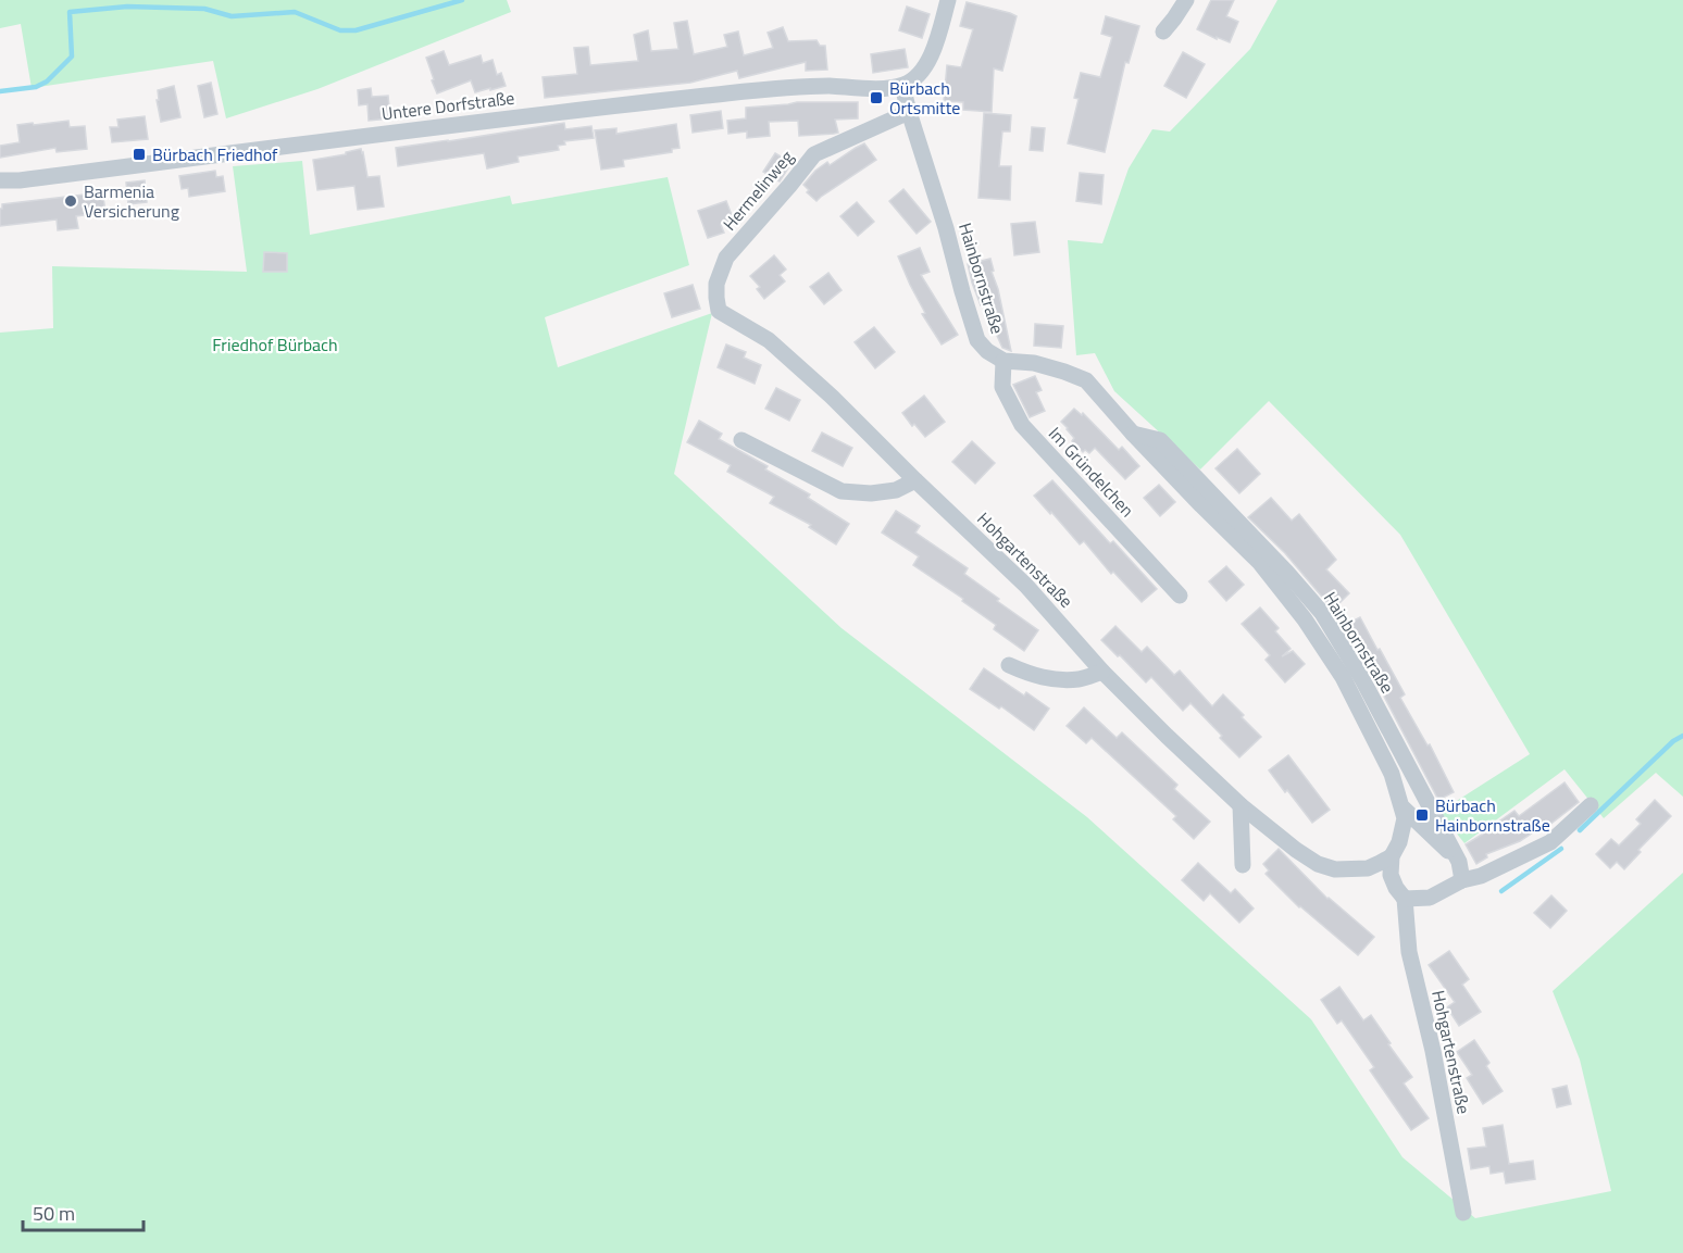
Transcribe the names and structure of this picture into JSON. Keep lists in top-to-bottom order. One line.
{"streets":{"street":["Untere Dorfstraße","Hermelinweg","Hainbornstraße","Im Gründelchen","Hohgartenstraße"]},"crossings":[["Untere Dorfstraße","Hainbornstraße"],["Hermelinweg","Hainbornstraße"],["Hermelinweg","Hohgartenstraße"],["Hainbornstraße","Im Gründelchen"],["Hainbornstraße","Hohgartenstraße"]],"parks":["Friedhof Bürbach"],"places":{"transit":["Bürbach Ortsmitte","Bürbach Friedhof","Bürbach Hainbornstraße"],"other":["Barmenia Versicherung"]},"scale_bar":"50 m"}
